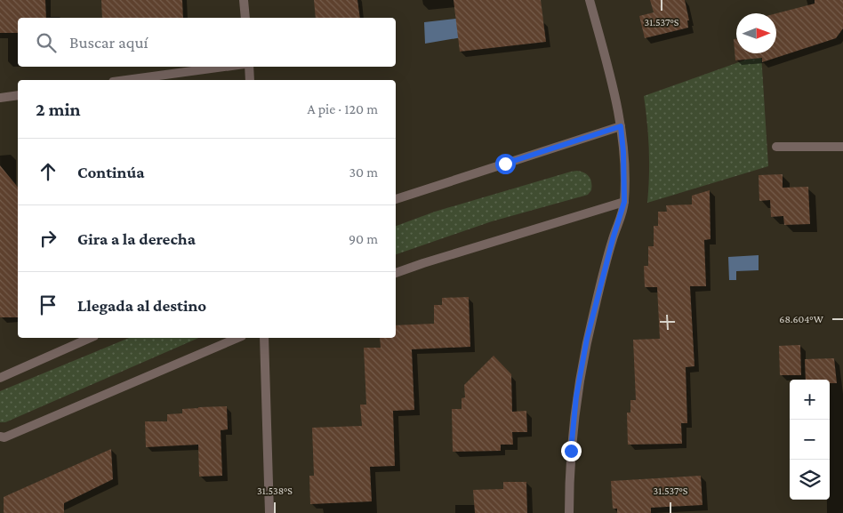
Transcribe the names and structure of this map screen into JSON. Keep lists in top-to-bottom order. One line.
{"north":"right","page":{"search":"Buscar aquí","heading":["2 min","A pie · 120 m"],"list":[["Continúa","30 m"],["Gira a la derecha","90 m"],"Llegada al destino"],"map_buttons":["+","−"]},"coordinates":["31.537°S","68.604°W","31.538°S"]}
